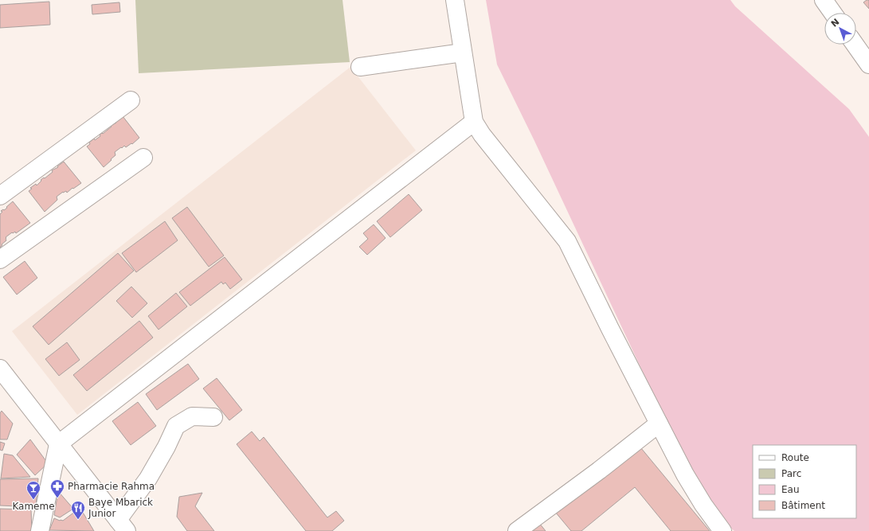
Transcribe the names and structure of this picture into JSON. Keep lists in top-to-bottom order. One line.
{"places":{"pharmacy":["Pharmacie Rahma"],"bar":["Kameme"],"restaurant":["Baye Mbarick Junior"]},"legend":["Route","Parc","Eau","Bâtiment"],"north":"top left"}
